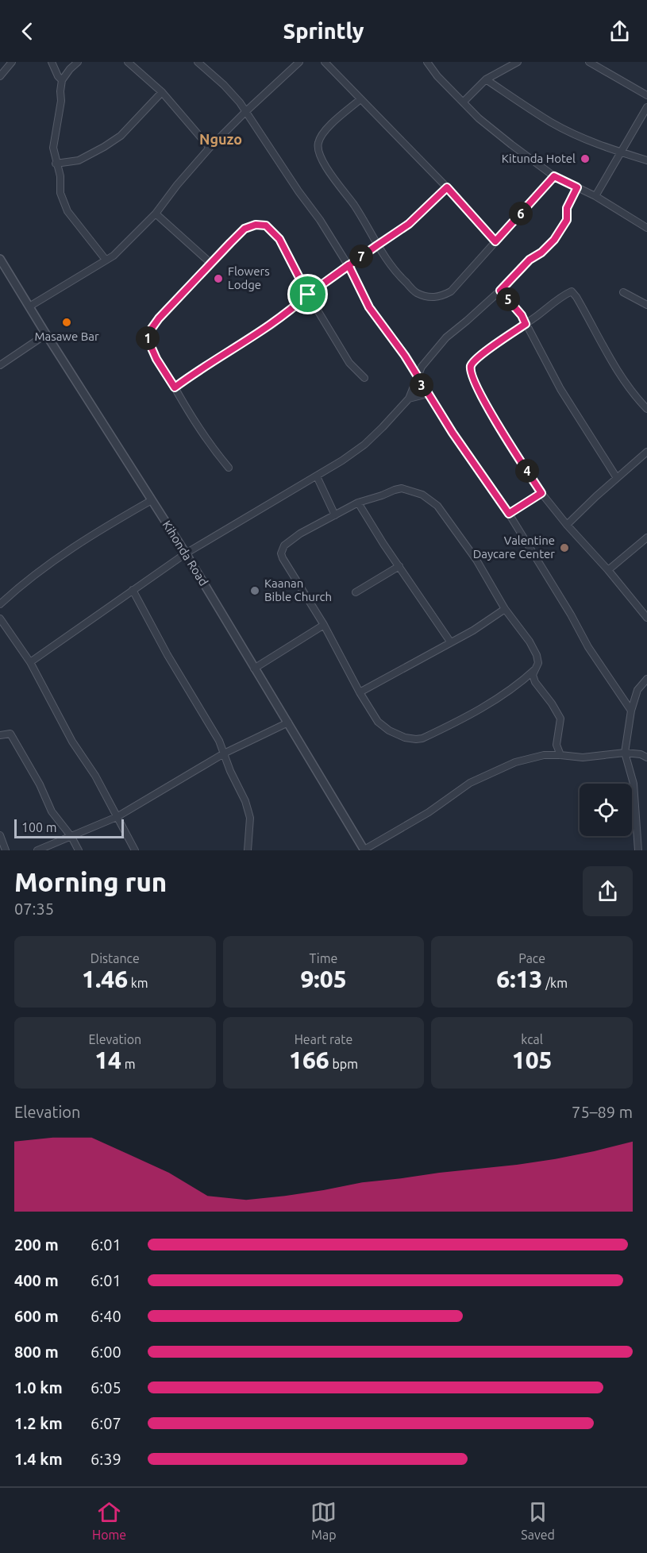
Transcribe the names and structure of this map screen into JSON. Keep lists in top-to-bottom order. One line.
{"streets":{"street":["Kihonda Road"]},"districts":["Nguzo"],"places":["Kitunda Hotel","Flowers Lodge","Masawe Bar","Valentine Daycare Center","Kaanan Bible Church"],"scale_bar":"100 m","page":{"header":"Sprintly","pins":["6","7","5","1","3","4"],"scale":"100 m","heading":["Morning run","07:35"],"stats":[["Distance","1.46 km"],["Time","9:05"],["Pace","6:13 /km"],["Elevation","14 m"],["Heart rate","166 bpm"],["kcal","105"]],"chart":["Elevation","75–89 m"],"list":[{"name":"200 m","note":"6:01"},{"name":"400 m","note":"6:01"},{"name":"600 m","note":"6:40"},{"name":"800 m","note":"6:00"},{"name":"1.0 km","note":"6:05"},{"name":"1.2 km","note":"6:07"},{"name":"1.4 km","note":"6:39"}],"tabs":["Home","Map","Saved"]}}
